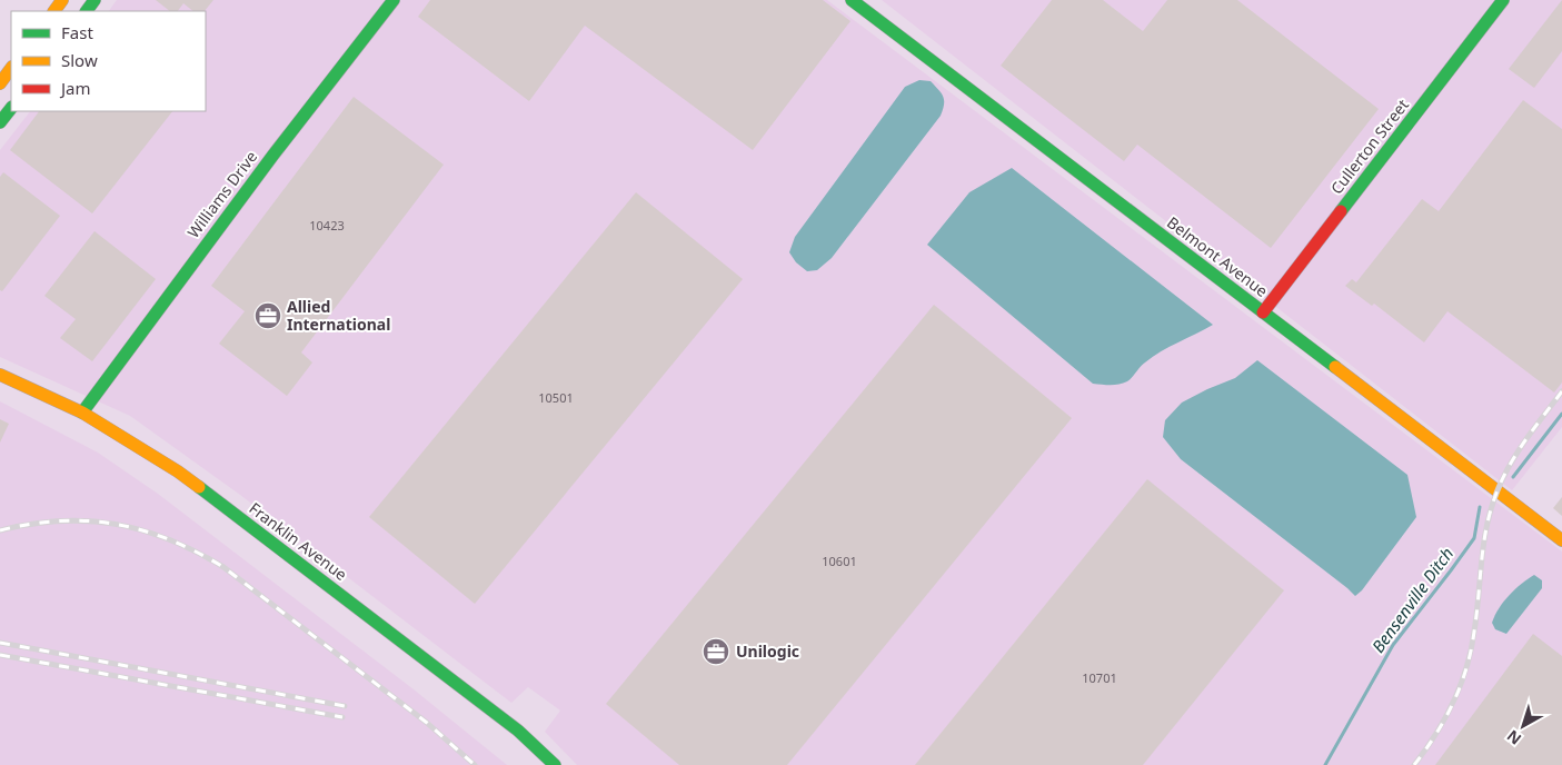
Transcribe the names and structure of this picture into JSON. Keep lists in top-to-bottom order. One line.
{"streets":{"street":["Cullerton Street","Williams Drive","Belmont Avenue","Franklin Avenue"]},"crossings":[["Cullerton Street","Belmont Avenue"],["Williams Drive","Franklin Avenue"]],"water":["Bensenville Ditch"],"places":{"office":["Allied International","Unilogic"]},"house_numbers":["10423","10501","10601","10701"],"legend":["Fast","Slow","Jam"],"north":"bottom left"}
